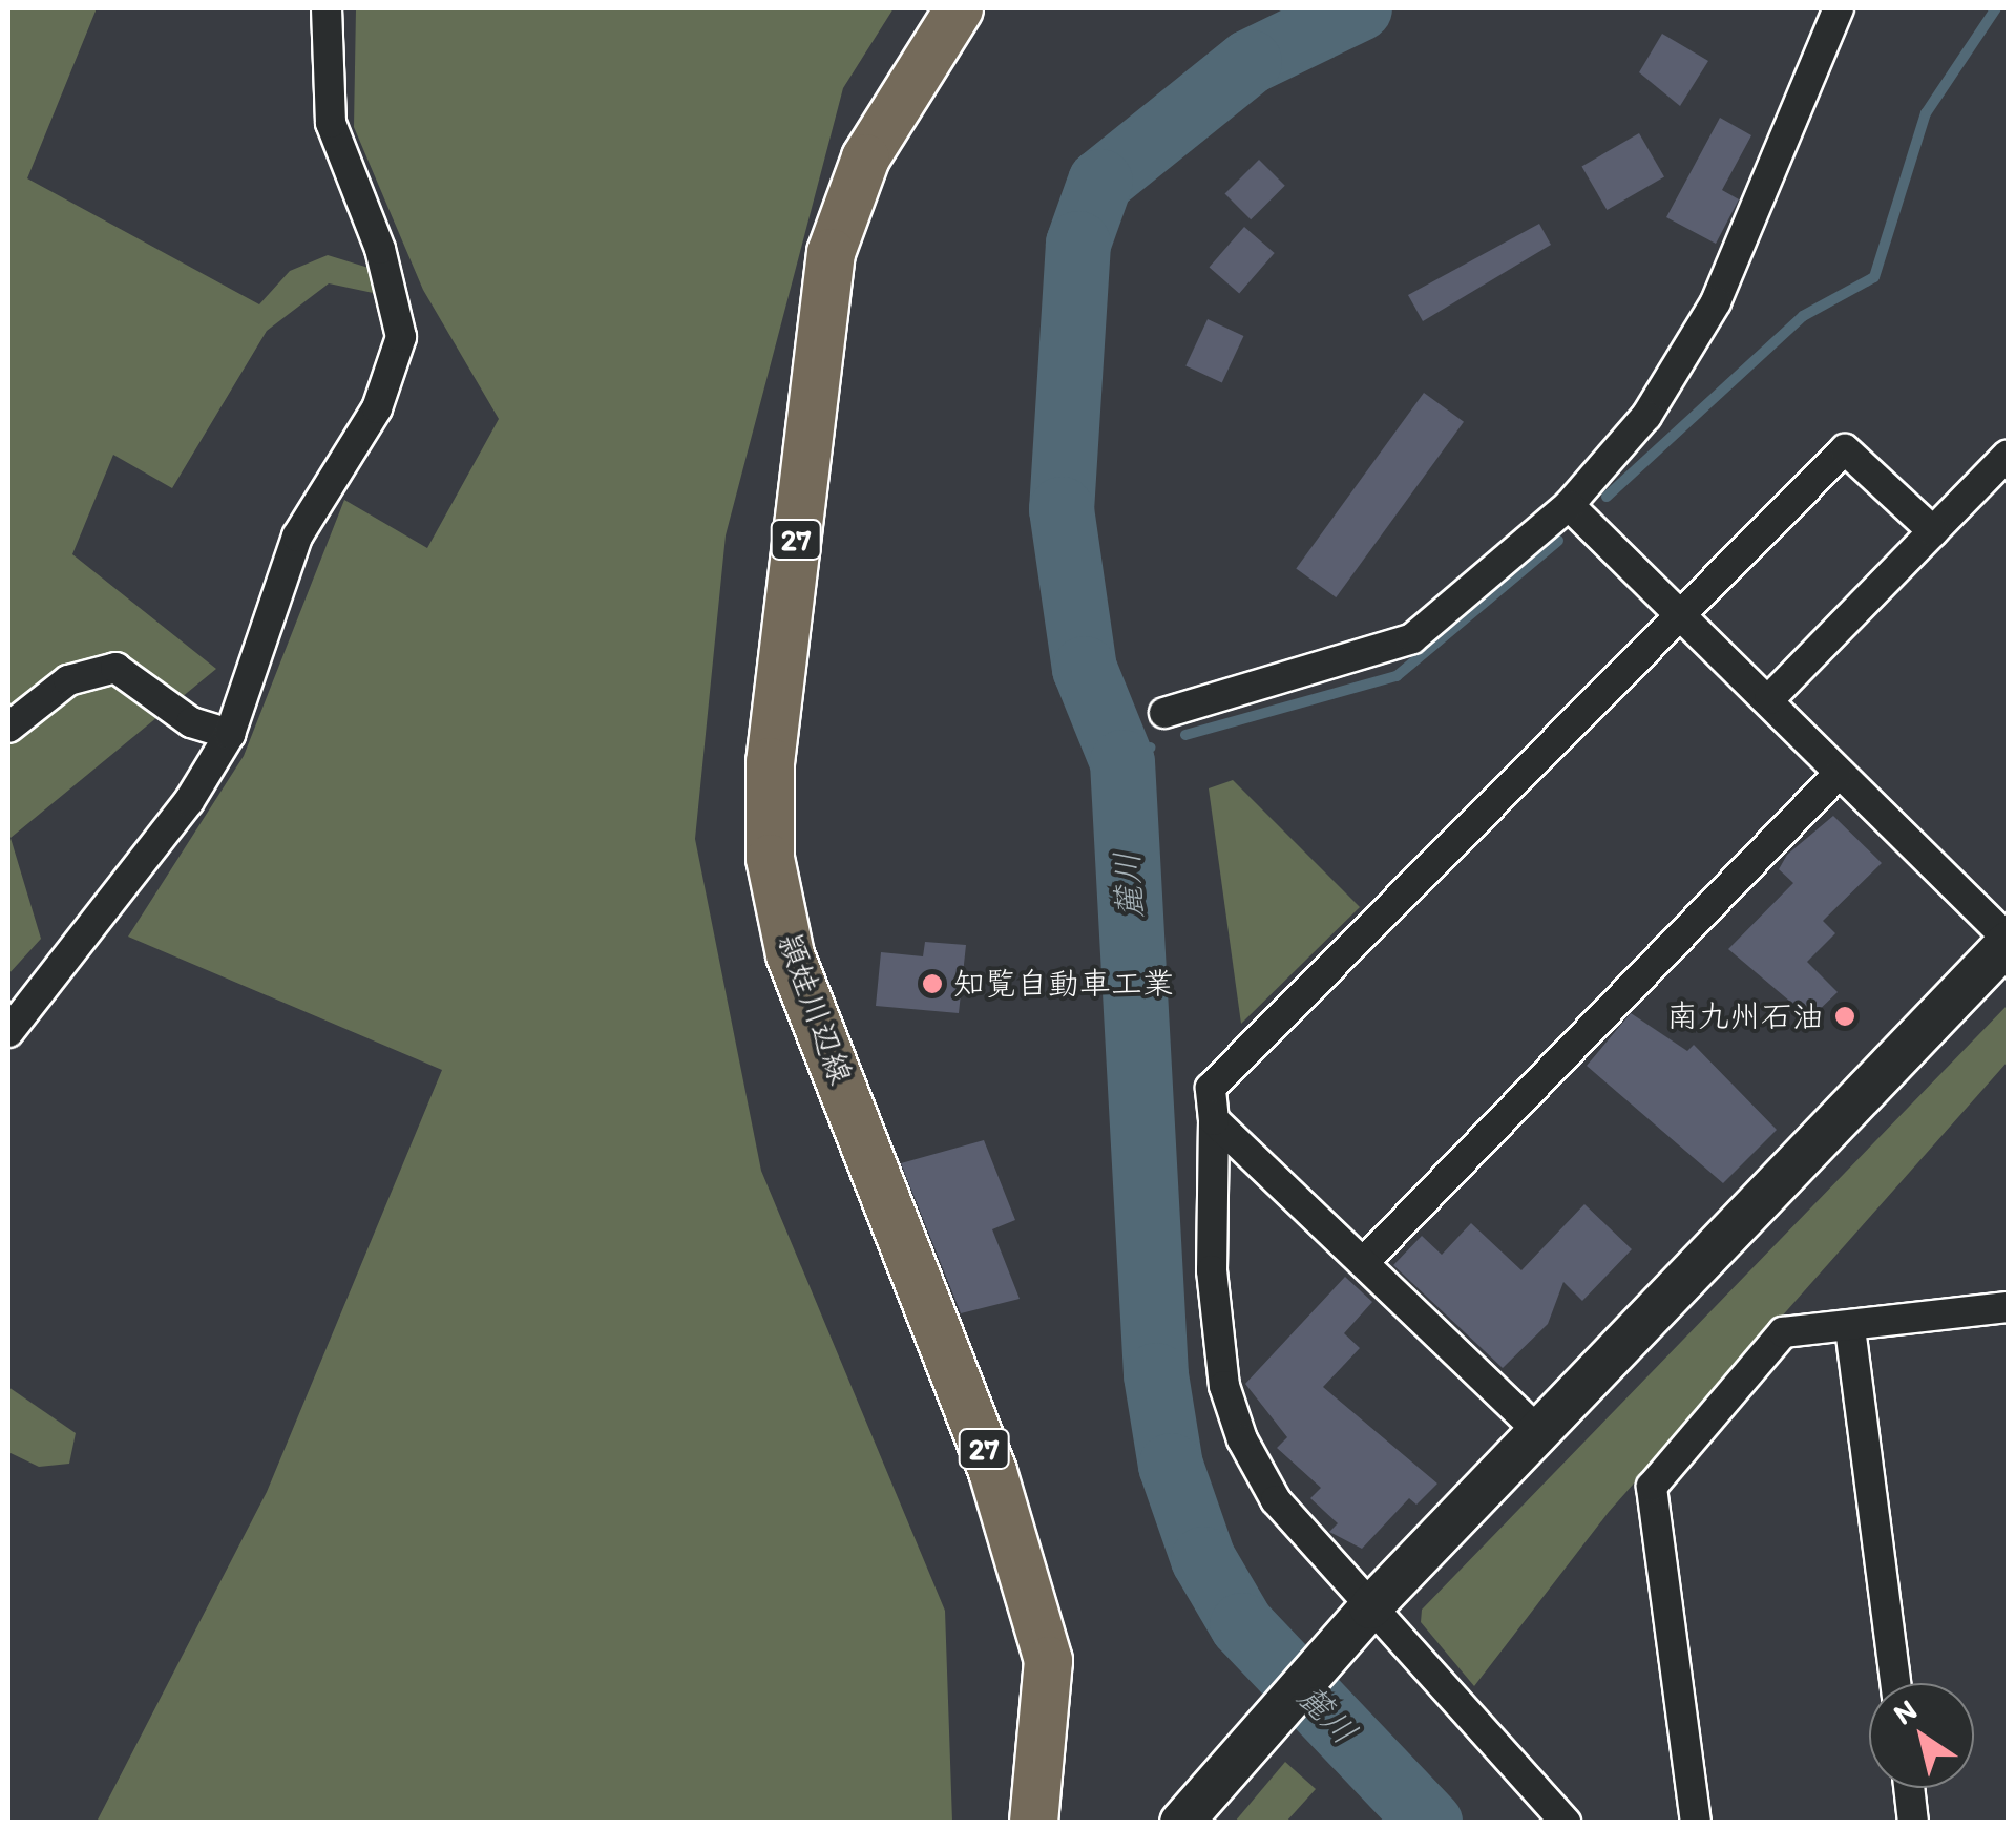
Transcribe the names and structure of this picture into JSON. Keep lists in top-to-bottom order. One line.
{"streets":{"main road":["27","頴娃川辺線"]},"water":["麓川"],"places":["知覧自動車工業","南九州石油"],"north":"top left"}
